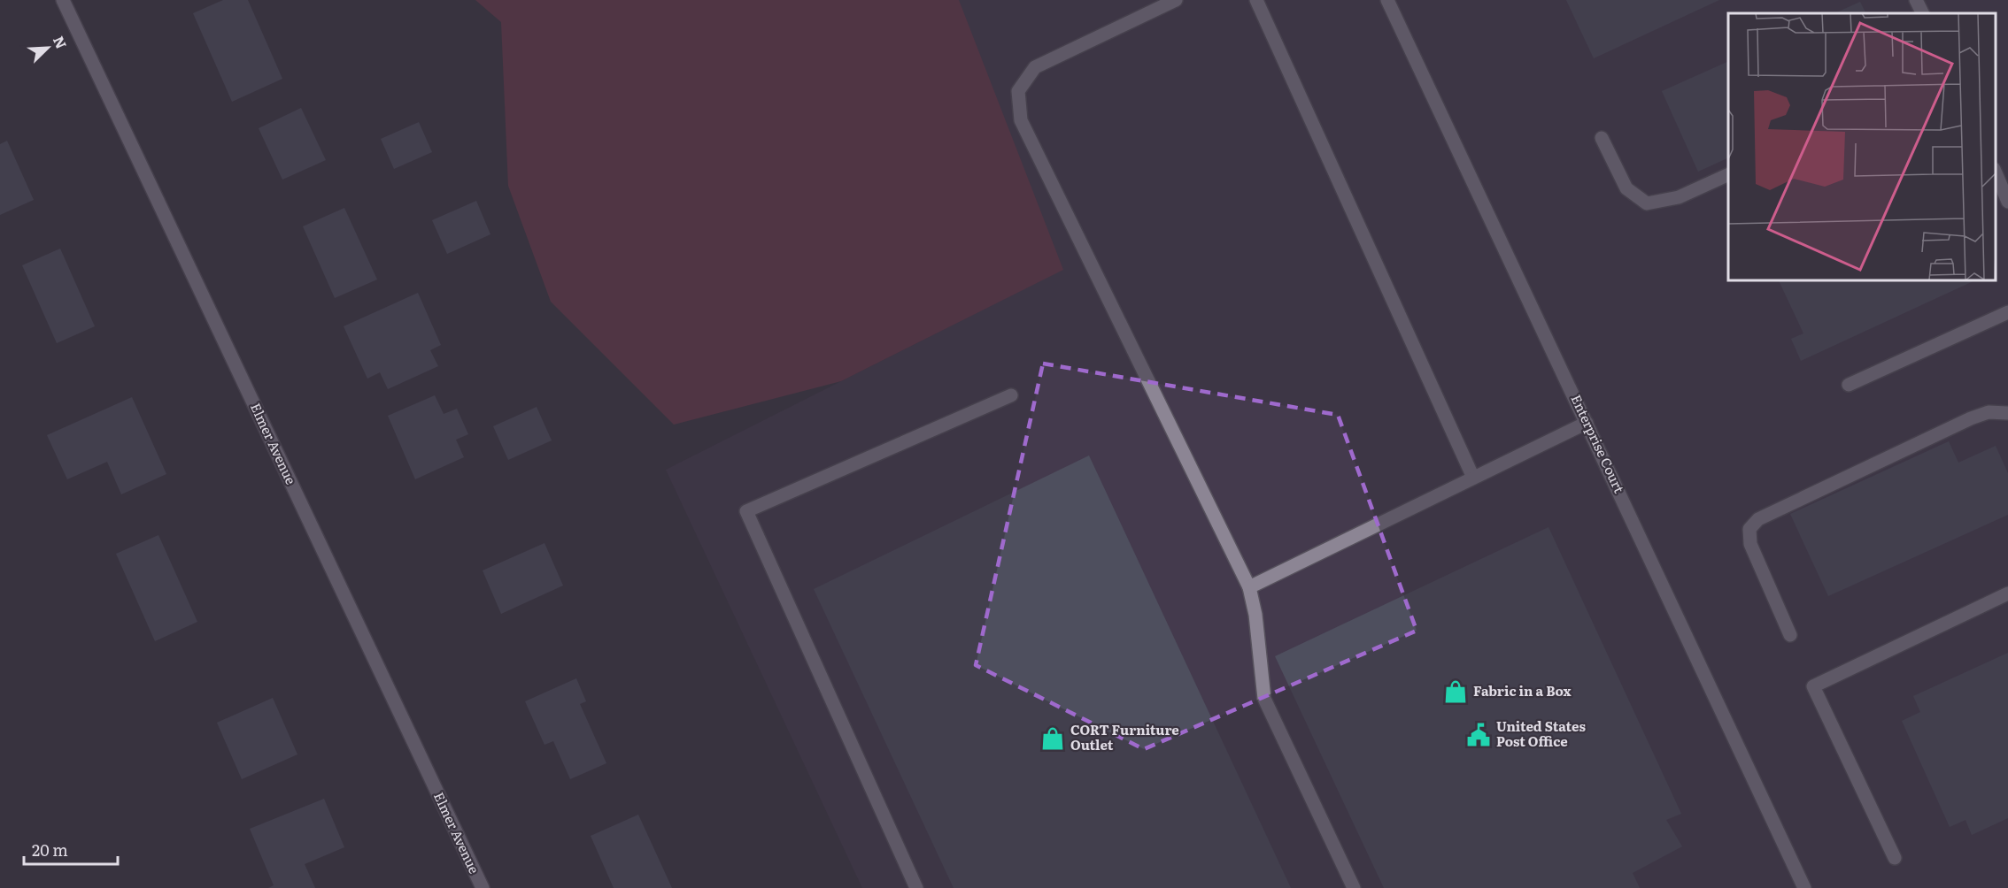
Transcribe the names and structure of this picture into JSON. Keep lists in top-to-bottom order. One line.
{"streets":{"street":["Elmer Avenue","Enterprise Court"]},"places":{"shop":["Fabric in a Box","CORT Furniture Outlet"],"public building":["United States Post Office"]},"scale_bar":"20 m","north":"top right"}
